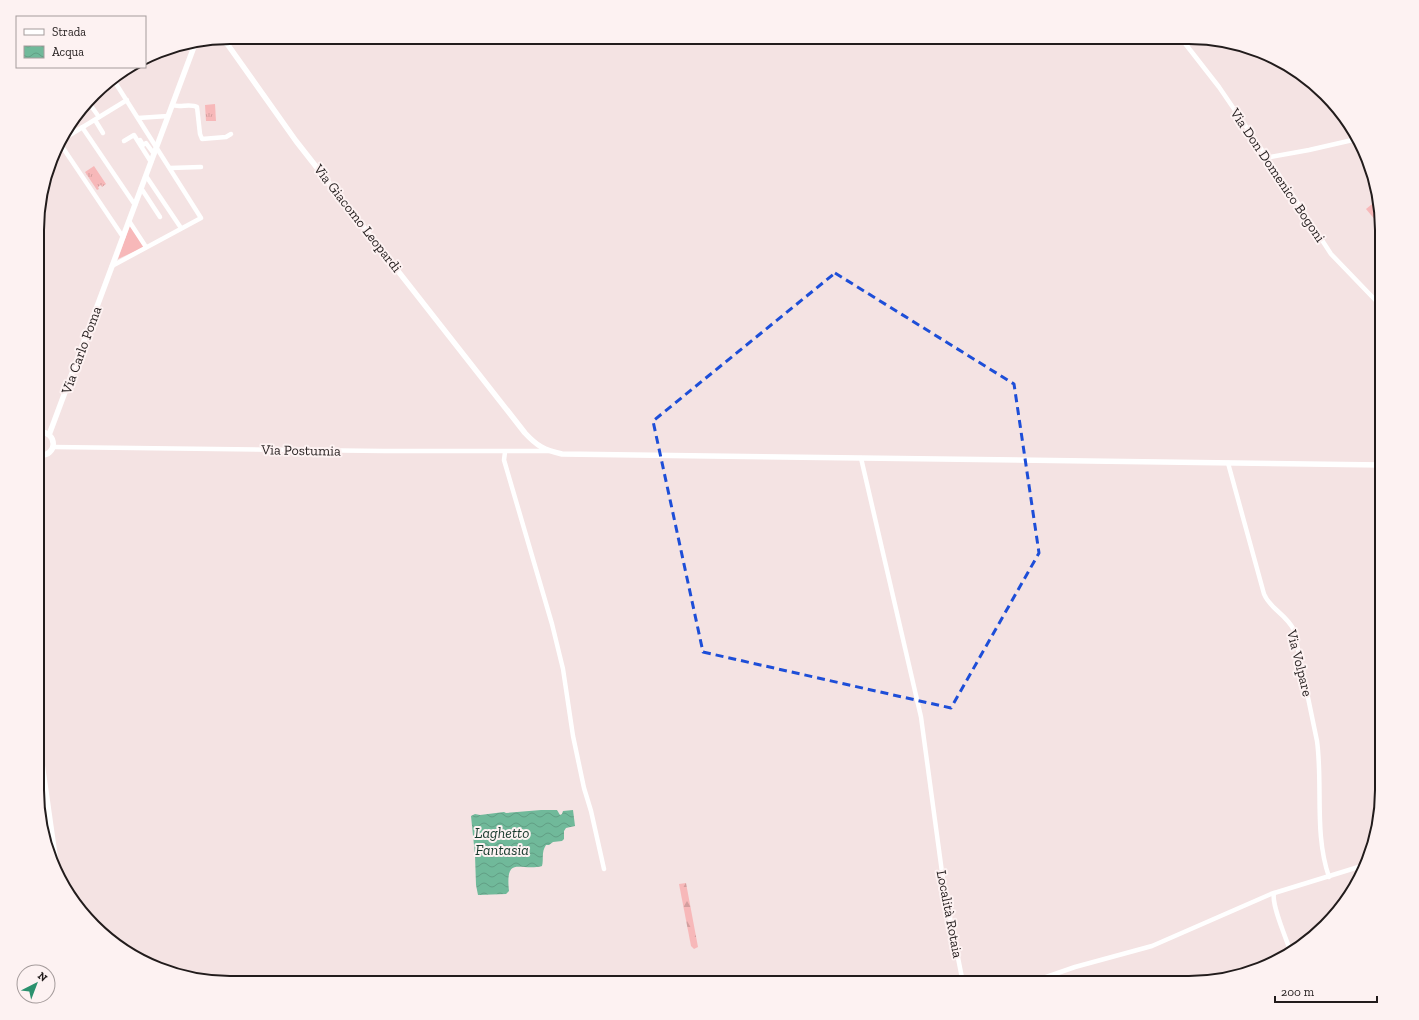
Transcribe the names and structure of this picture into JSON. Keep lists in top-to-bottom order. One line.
{"streets":{"main road":["Via Giacomo Leopardi","Via Carlo Poma"],"street":["Via Don Domenico Bogoni","Via Postumia","Via Volpare","Località Rotaia"]},"crossings":[["Via Giacomo Leopardi","Via Postumia"]],"water":["Laghetto Fantasia"],"legend":["Strada","Acqua"],"scale_bar":"200 m","north":"top right"}
